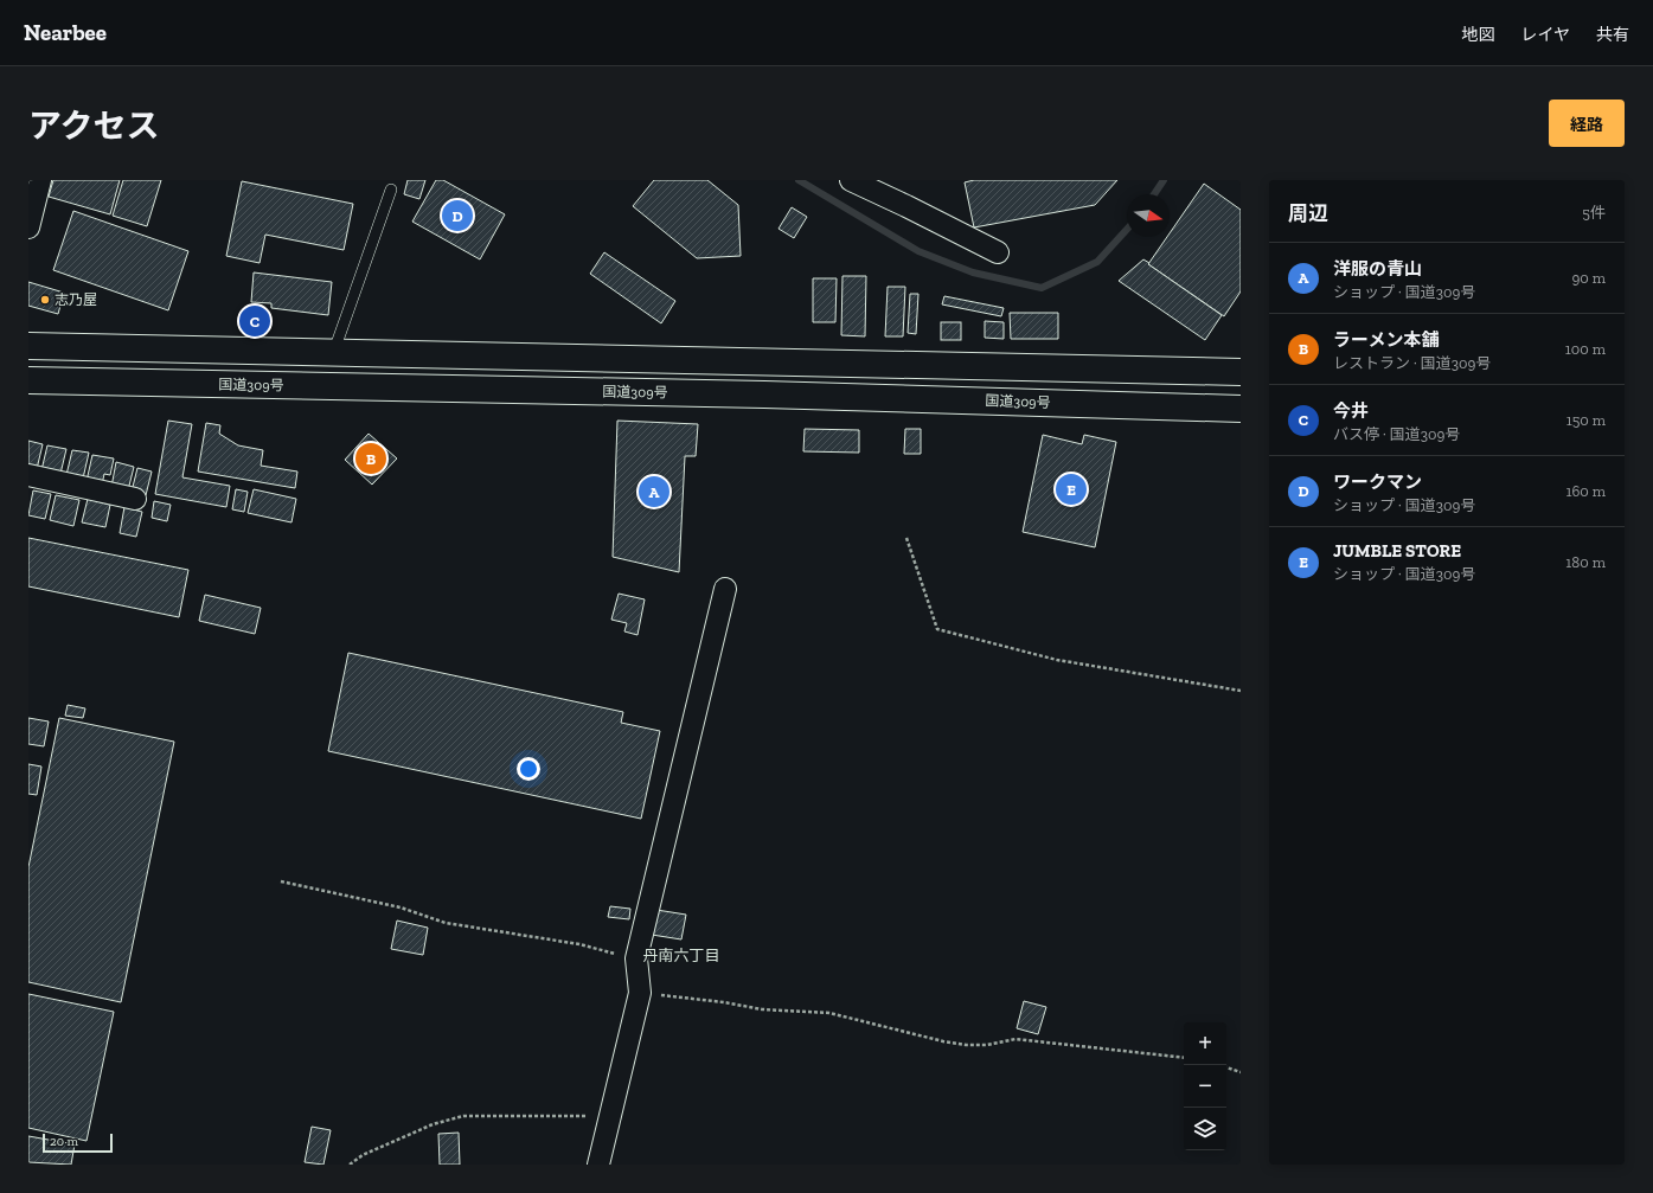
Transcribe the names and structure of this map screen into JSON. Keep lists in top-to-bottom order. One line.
{"streets":{"highway":["国道309号"]},"districts":["丹南六丁目"],"places":["志乃屋"],"scale_bar":"20 m","north":"right","page":{"header":"Nearbee","nav":["地図","レイヤ","共有"],"title":"アクセス","buttons":"経路","heading":["周辺","5件"],"pins":["D","C","B","E","A"],"list":[{"mark":"A","name":"洋服の青山","note":"ショップ · 国道309号","value":"90 m"},{"mark":"B","name":"ラーメン本舗","note":"レストラン · 国道309号","value":"100 m"},{"mark":"C","name":"今井","note":"バス停 · 国道309号","value":"150 m"},{"mark":"D","name":"ワークマン","note":"ショップ · 国道309号","value":"160 m"},{"mark":"E","name":"JUMBLE STORE","note":"ショップ · 国道309号","value":"180 m"}],"map_buttons":["+","−"],"scale":"20 m"}}
